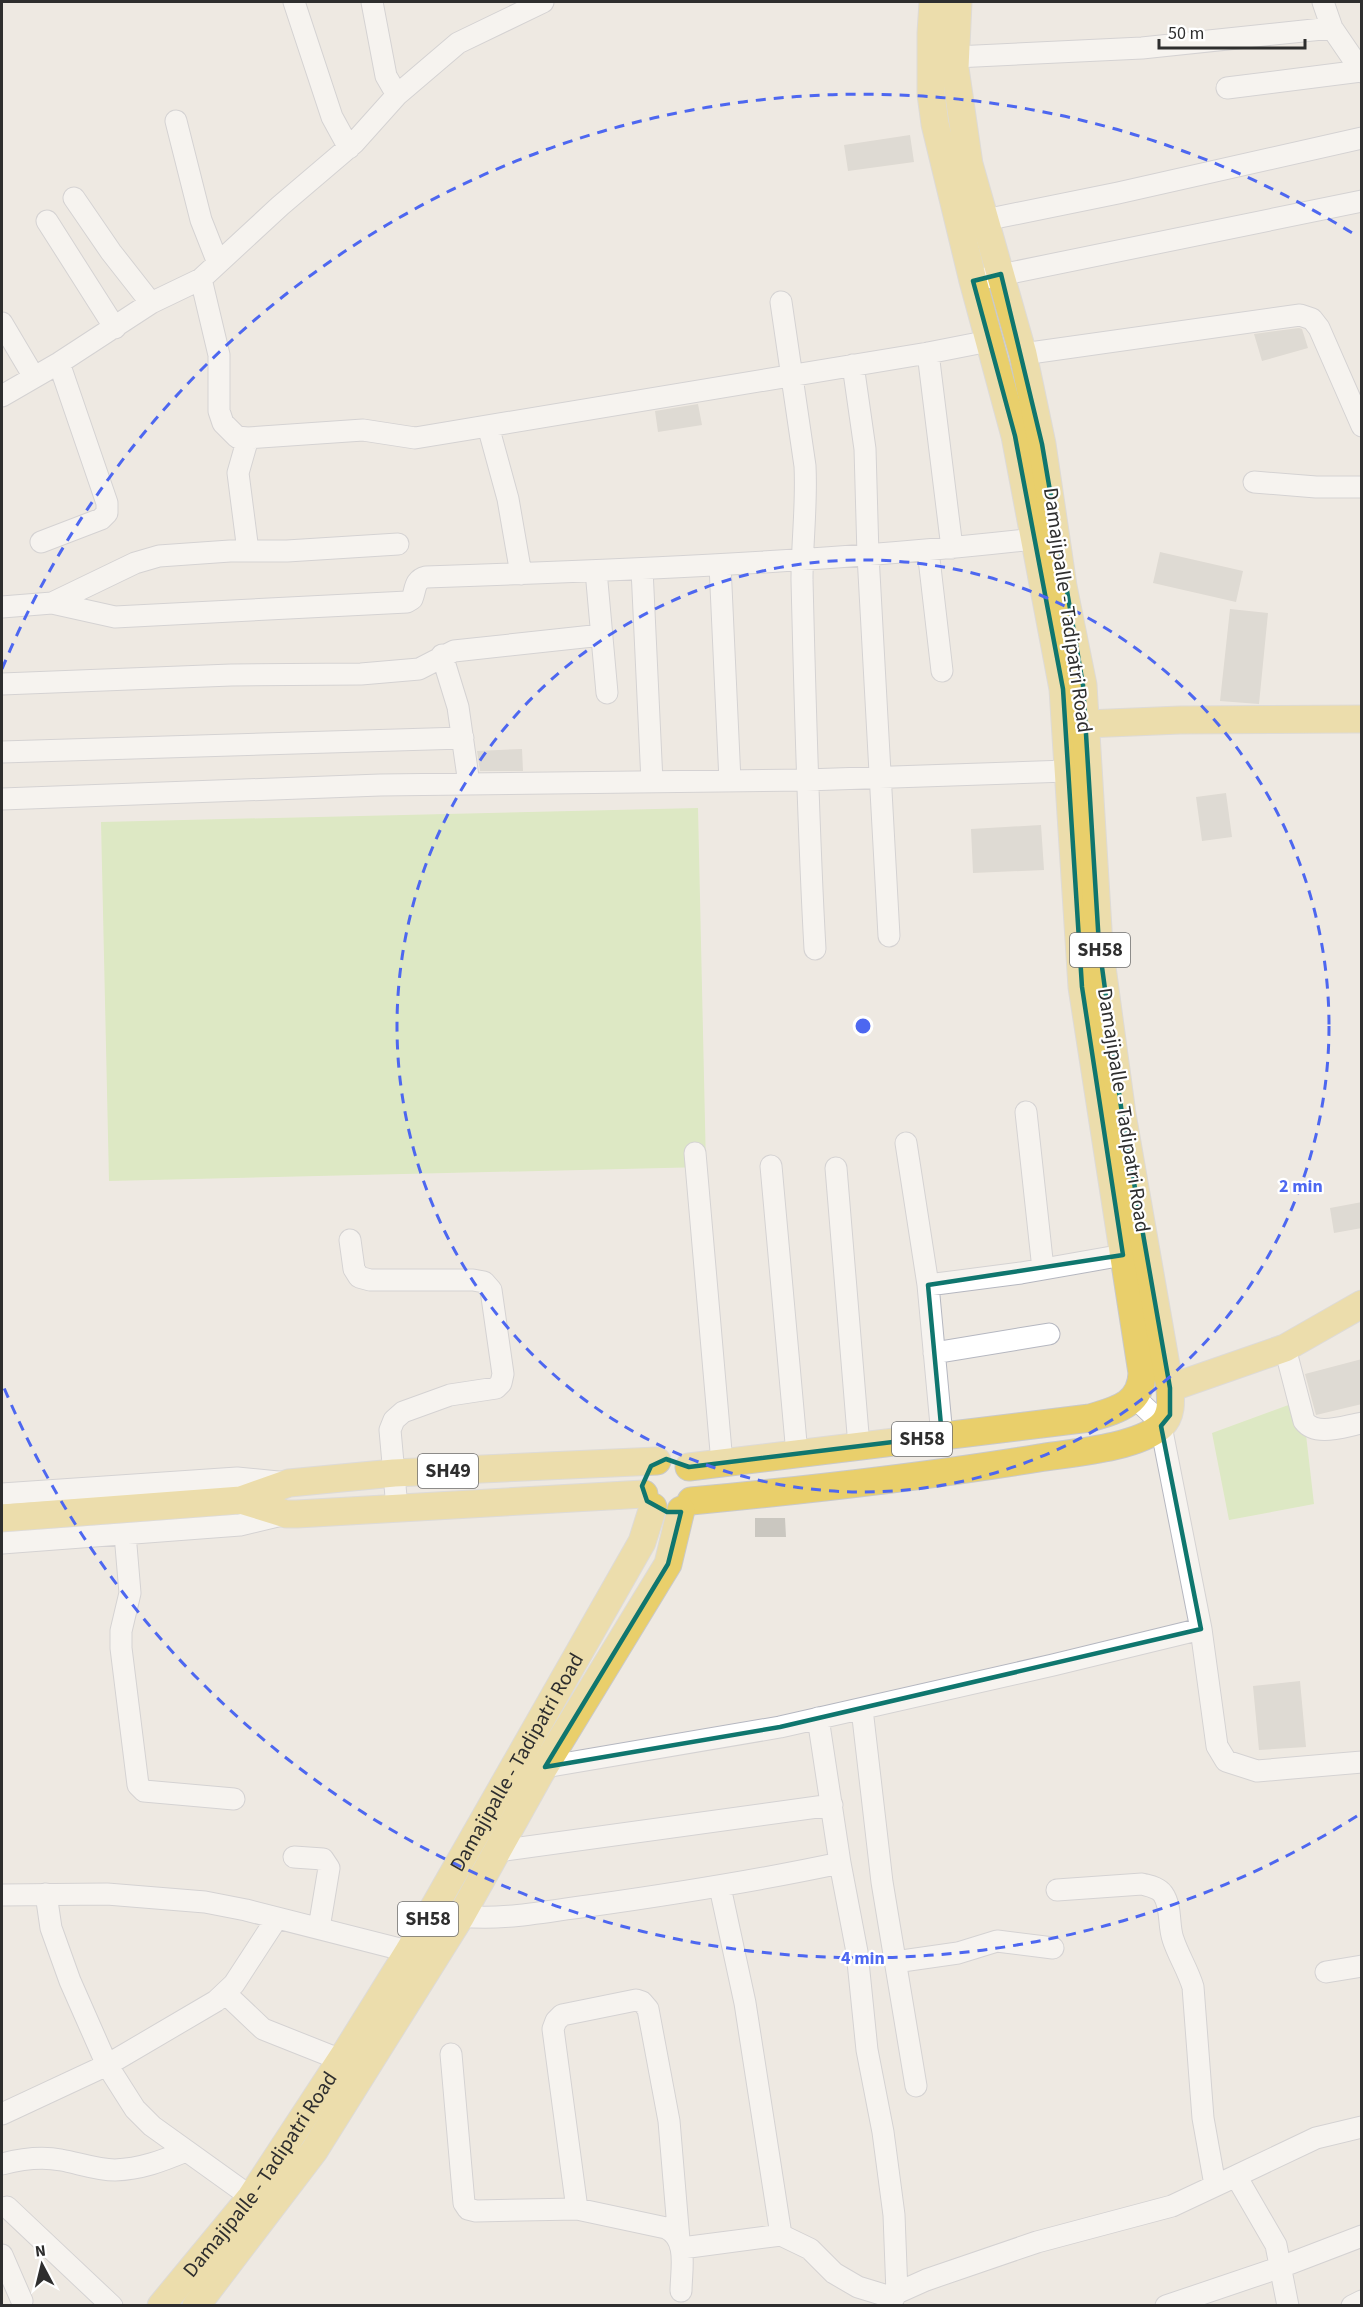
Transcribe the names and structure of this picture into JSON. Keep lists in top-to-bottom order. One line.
{"streets":{"main road":["Damajipalle - Tadipatri Road","SH58","SH49"]},"crossings":[["Damajipalle - Tadipatri Road","SH58"],["Damajipalle - Tadipatri Road","SH49"],["SH58","SH49"]],"scale_bar":"50 m","north":"top","rings":["2 min","4 min"]}
